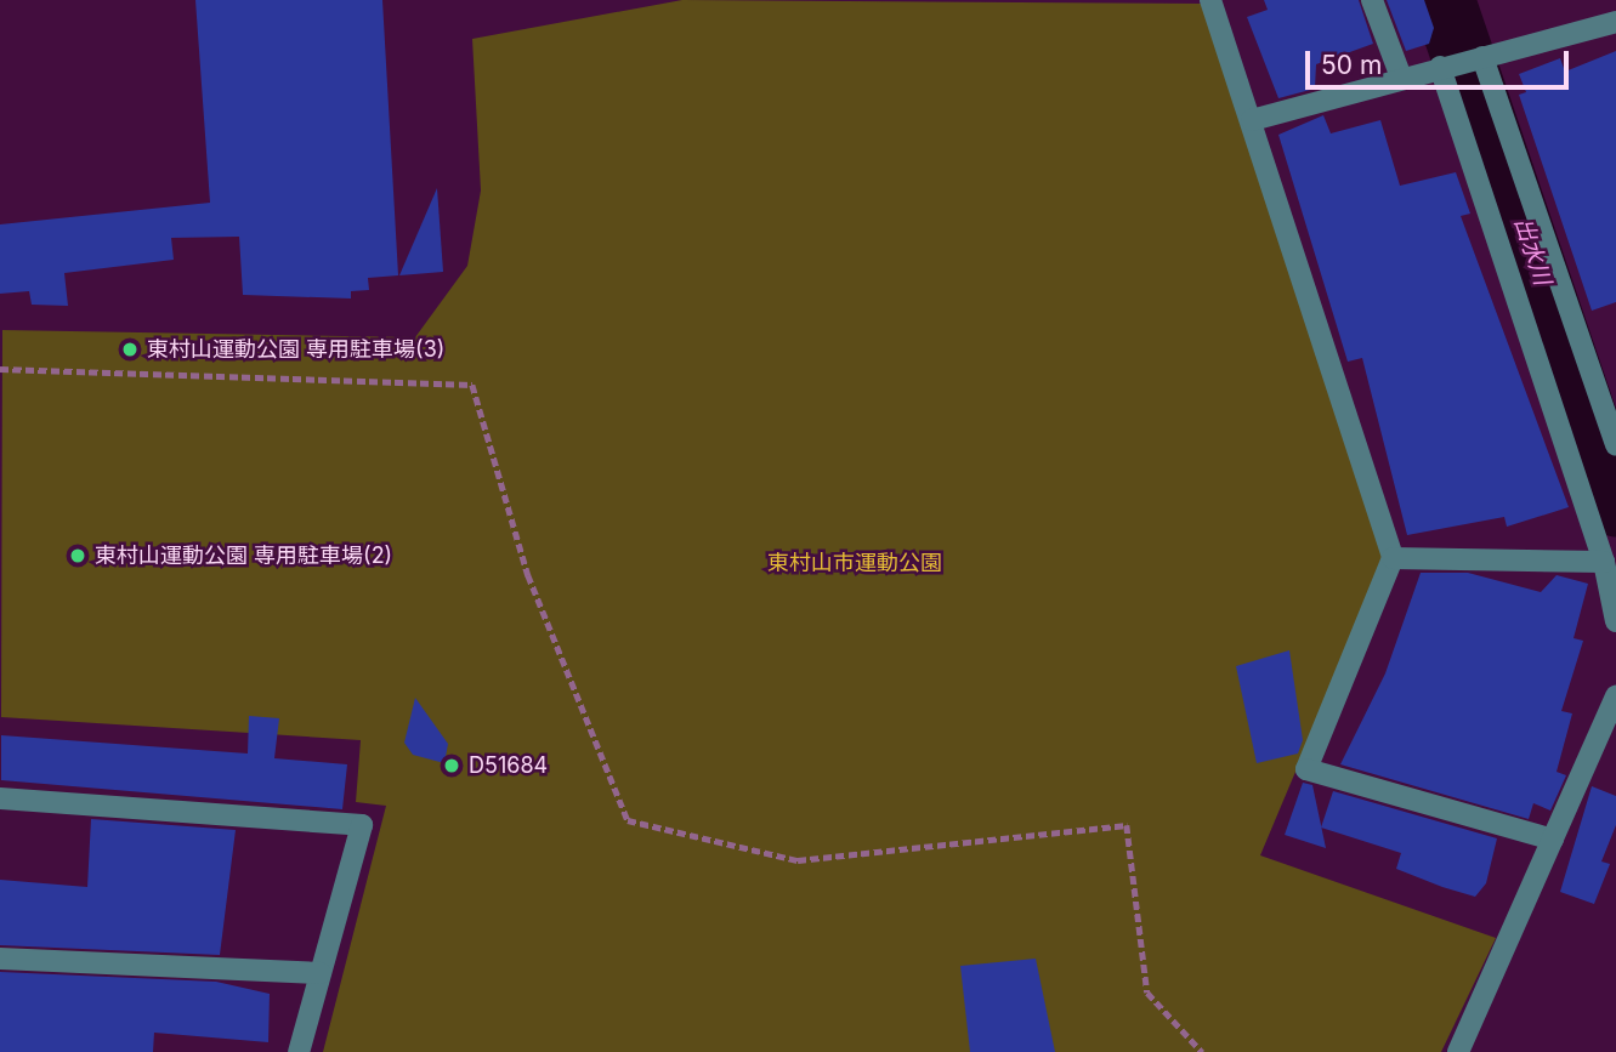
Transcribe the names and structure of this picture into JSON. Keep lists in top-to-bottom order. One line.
{"water":["出水川"],"parks":["東村山市運動公園"],"places":["東村山運動公園 専用駐車場(3)","東村山運動公園 専用駐車場(2)","D51684"],"scale_bar":"50 m"}
